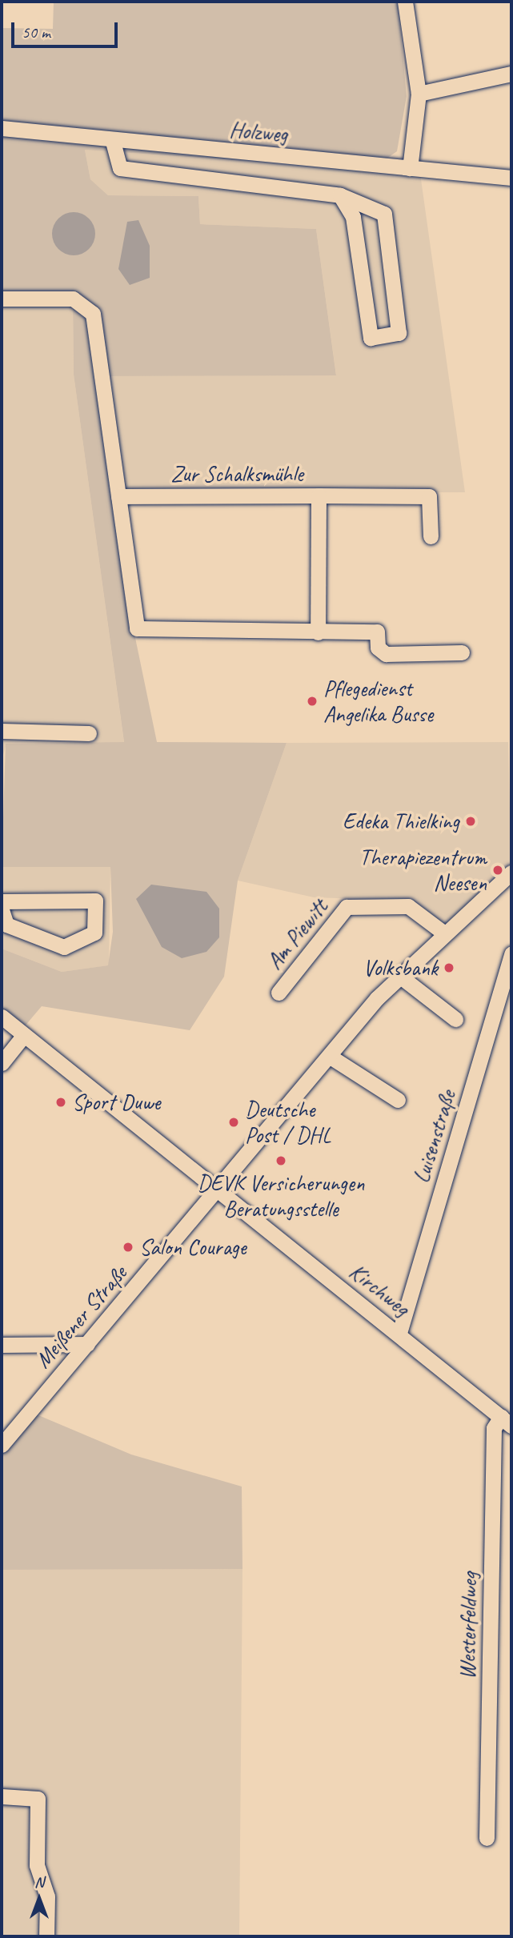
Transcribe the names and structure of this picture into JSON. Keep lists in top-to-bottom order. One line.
{"streets":{"street":["Holzweg","Zur Schalksmühle","Am Piewitt","Luisenstraße","Kirchweg","Meißener Straße","Westerfeldweg"]},"crossings":[["Am Piewitt","Meißener Straße"],["Luisenstraße","Kirchweg"],["Kirchweg","Meißener Straße"],["Kirchweg","Westerfeldweg"]],"places":["Pflegedienst Angelika Busse","Edeka Thielking","Therapiezentrum Neesen","Volksbank","Sport Duwe","Deutsche Post / DHL","DEVK Versicherungen Beratungsstelle","Salon Courage"],"scale_bar":"50 m","north":"top"}
